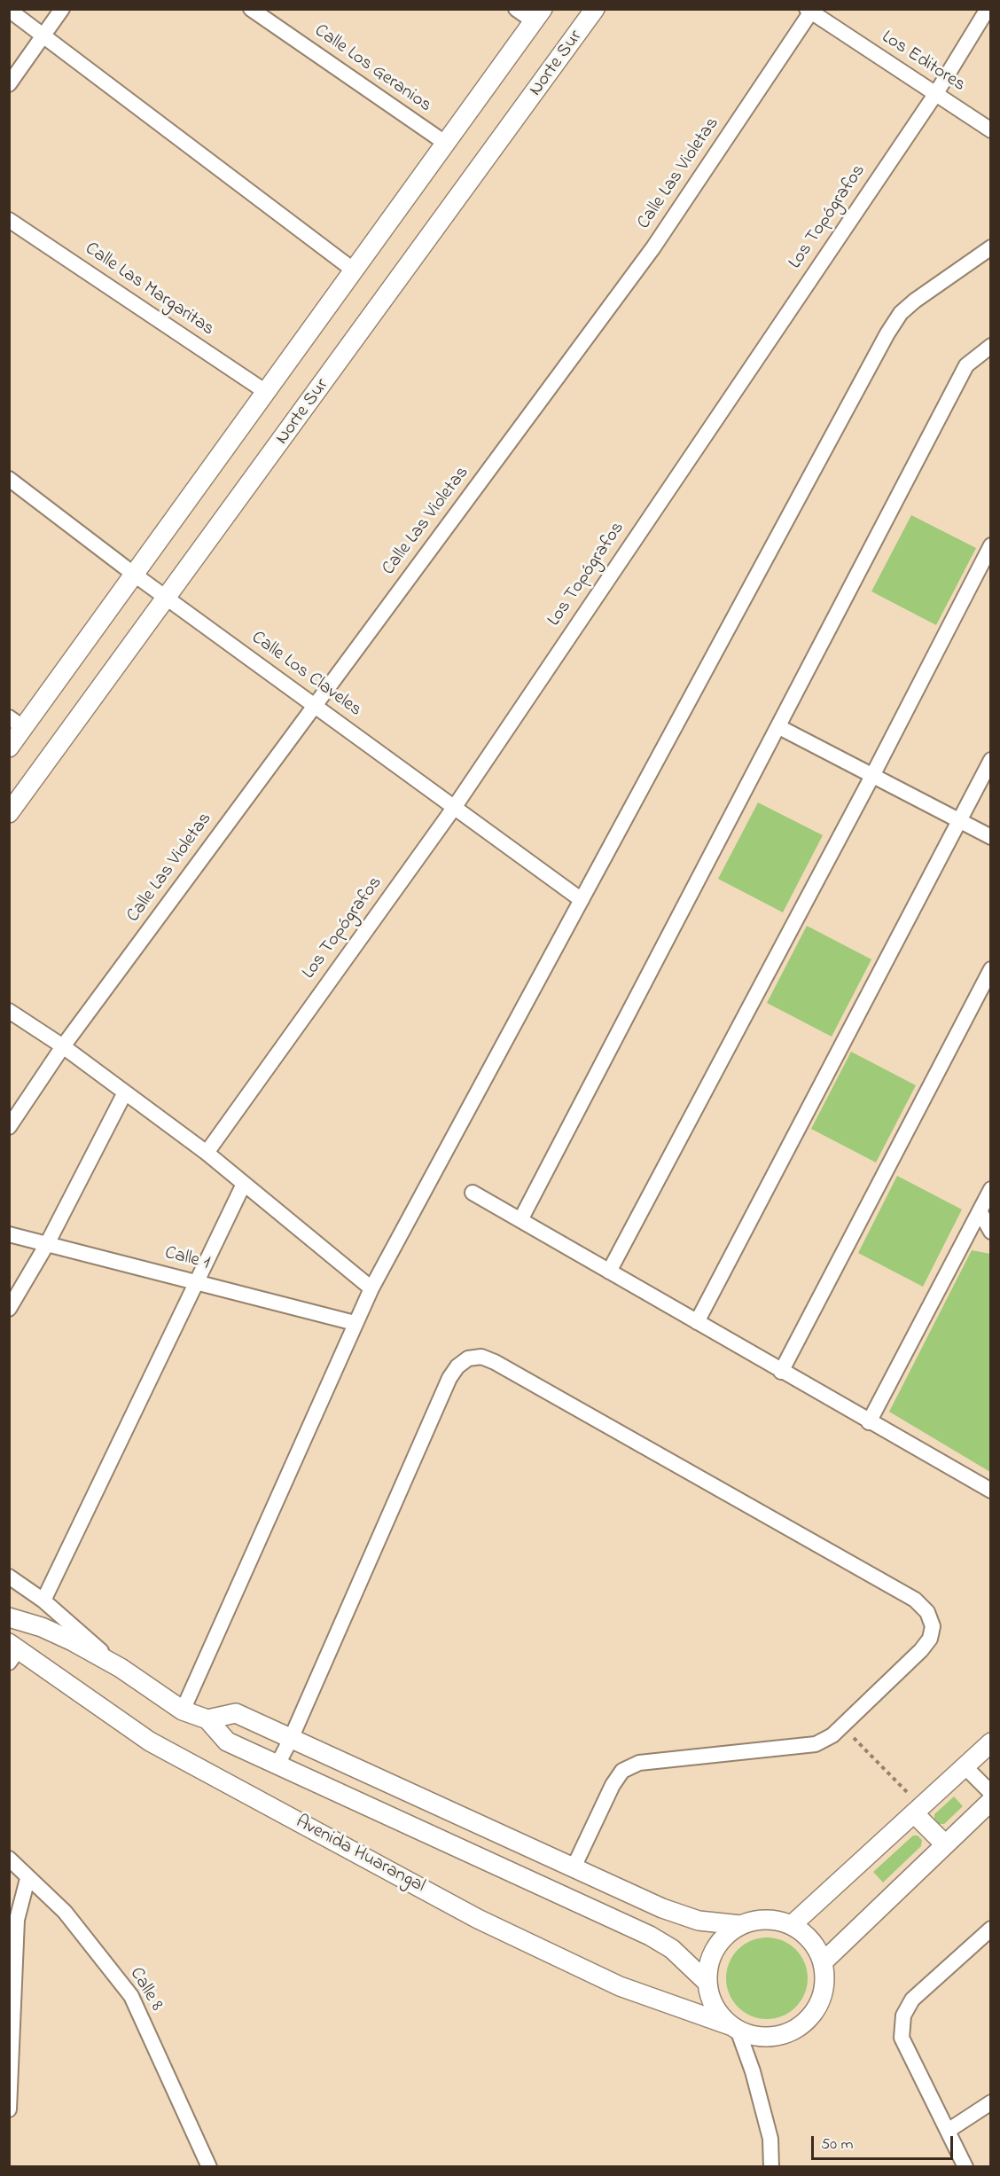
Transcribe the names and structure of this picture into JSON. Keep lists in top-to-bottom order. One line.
{"streets":{"street":["Los Editores","Norte Sur","Calle Los Geranios","Calle Las Violetas","Los Topógrafos","Calle Las Margaritas","Calle Los Claveles","Calle 1","Avenida Huarangal","Calle 8"]},"crossings":[["Los Editores","Calle Las Violetas"],["Los Editores","Los Topógrafos"],["Norte Sur","Calle Los Claveles"],["Calle Las Violetas","Calle Los Claveles"],["Los Topógrafos","Calle Los Claveles"]],"scale_bar":"50 m"}
